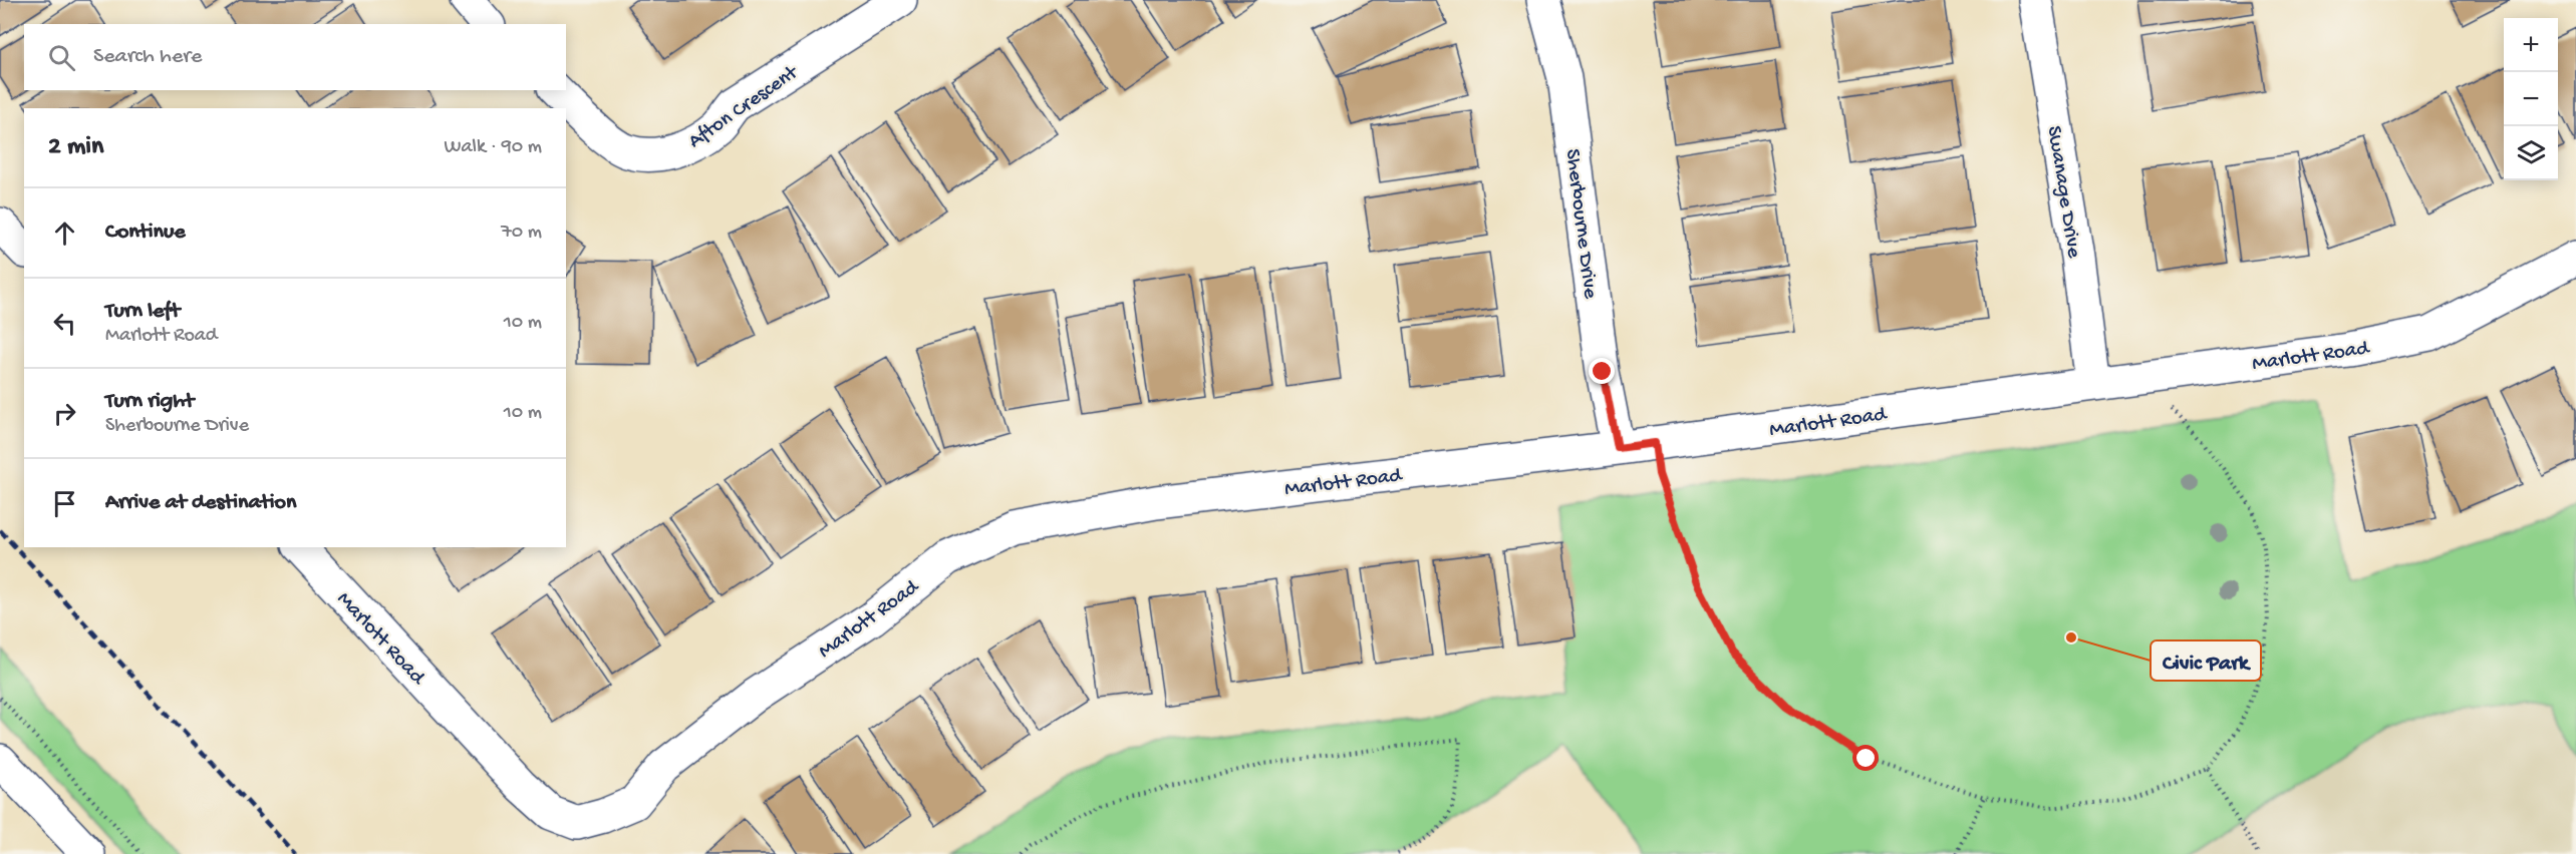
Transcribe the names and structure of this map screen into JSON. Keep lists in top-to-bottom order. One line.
{"streets":{"street":["Afton Crescent","Swanage Drive","Sherbourne Drive","Marlott Road"]},"crossings":[["Swanage Drive","Marlott Road"],["Sherbourne Drive","Marlott Road"]],"places":["Civic Park"],"page":{"map_buttons":["+","−"],"search":"Search here","heading":["2 min","Walk · 90 m"],"list":[["Continue","70 m"],["Turn left","Marlott Road","10 m"],["Turn right","Sherbourne Drive","10 m"],"Arrive at destination"]}}
